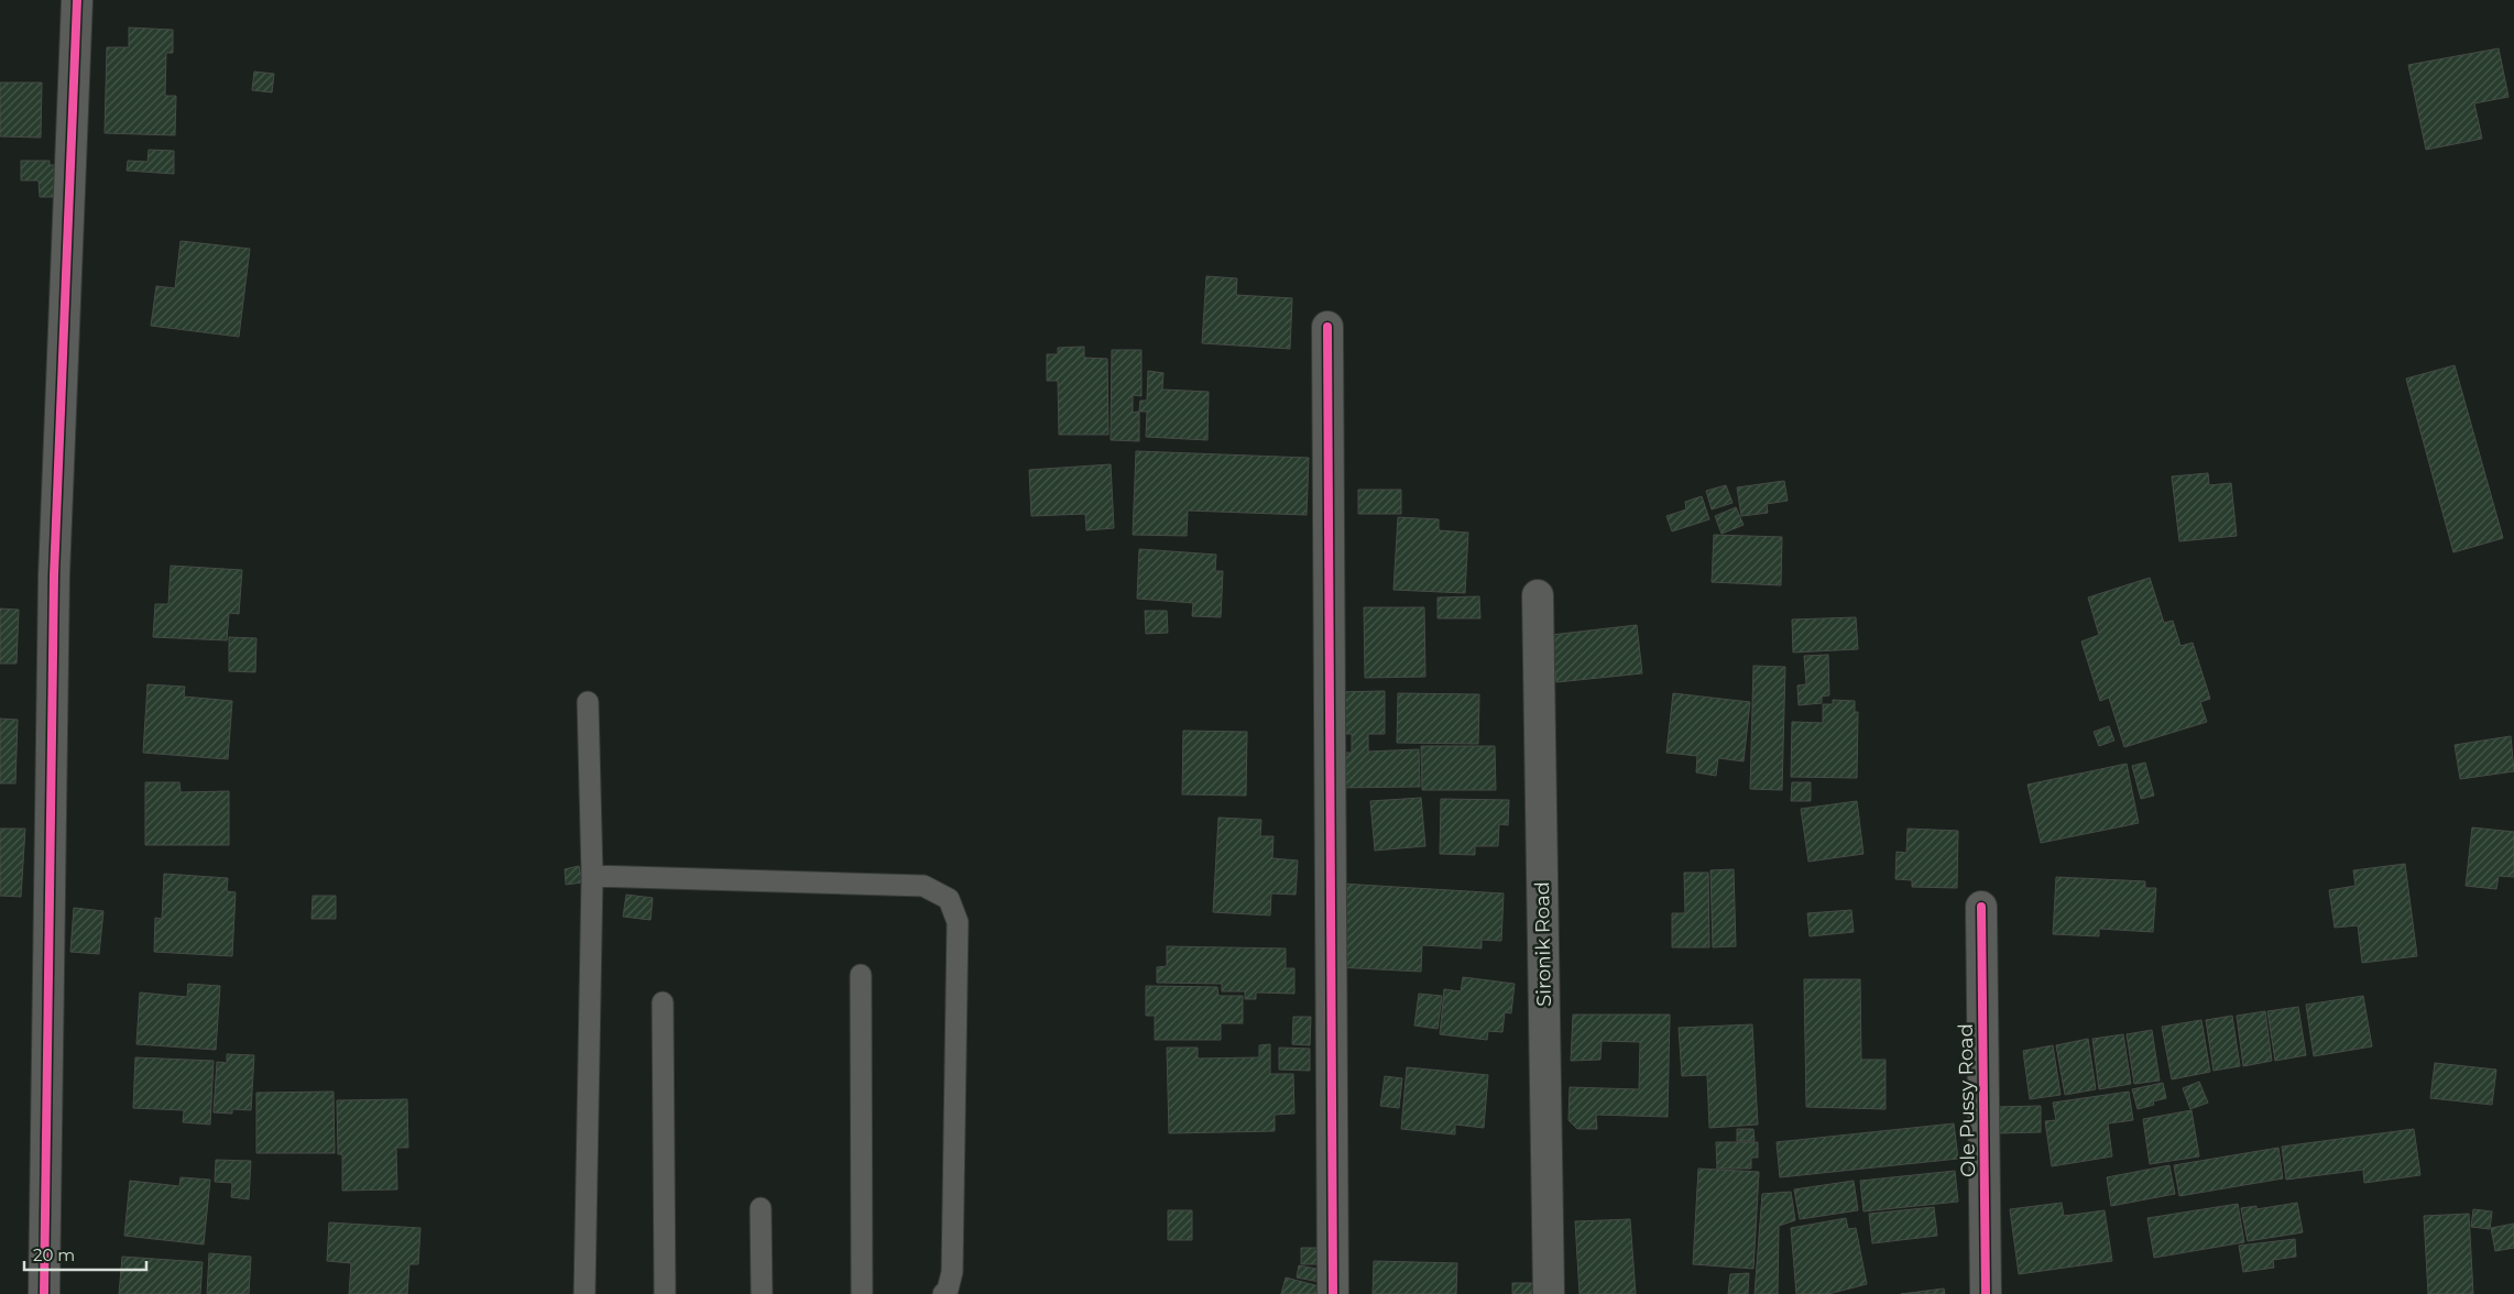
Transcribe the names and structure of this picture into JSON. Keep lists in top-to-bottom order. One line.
{"streets":{"street":["Sironik Road","Ole Pussy Road"]},"scale_bar":"20 m"}
